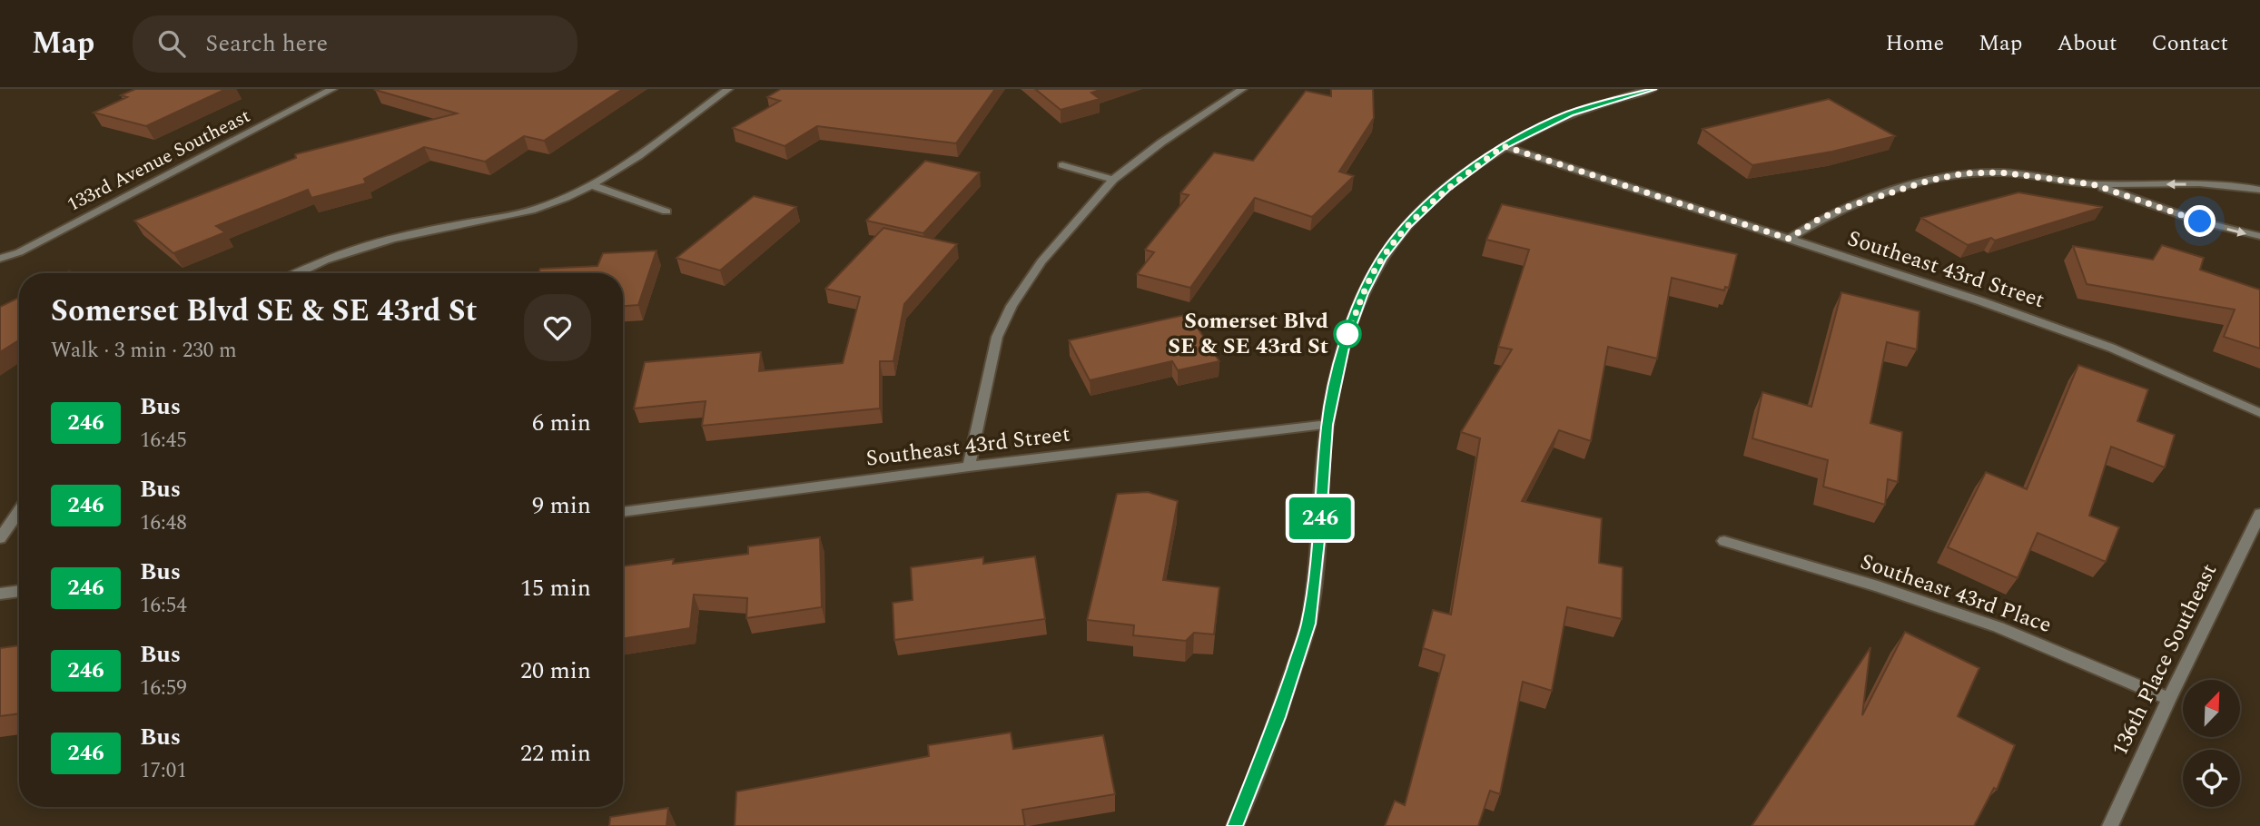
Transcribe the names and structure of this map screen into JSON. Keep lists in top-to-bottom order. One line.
{"streets":{"street":["133rd Avenue Southeast","Southeast 43rd Street","Southeast 43rd Place","136th Place Southeast"]},"crossings":[["Southeast 43rd Place","136th Place Southeast"]],"places":["Somerset Blvd SE & SE 43rd St"],"lines":["bus line 246"],"north":"top right","page":{"header":"Map","search":"Search here","nav":["Home","Map","About","Contact"],"on_map":"246","heading":["Somerset Blvd SE & SE 43rd St","Walk · 3 min · 230 m"],"list":[{"mark":"246","name":"Bus","note":"16:45","value":"6 min"},{"mark":"246","name":"Bus","note":"16:48","value":"9 min"},{"mark":"246","name":"Bus","note":"16:54","value":"15 min"},{"mark":"246","name":"Bus","note":"16:59","value":"20 min"},{"mark":"246","name":"Bus","note":"17:01","value":"22 min"}]}}
